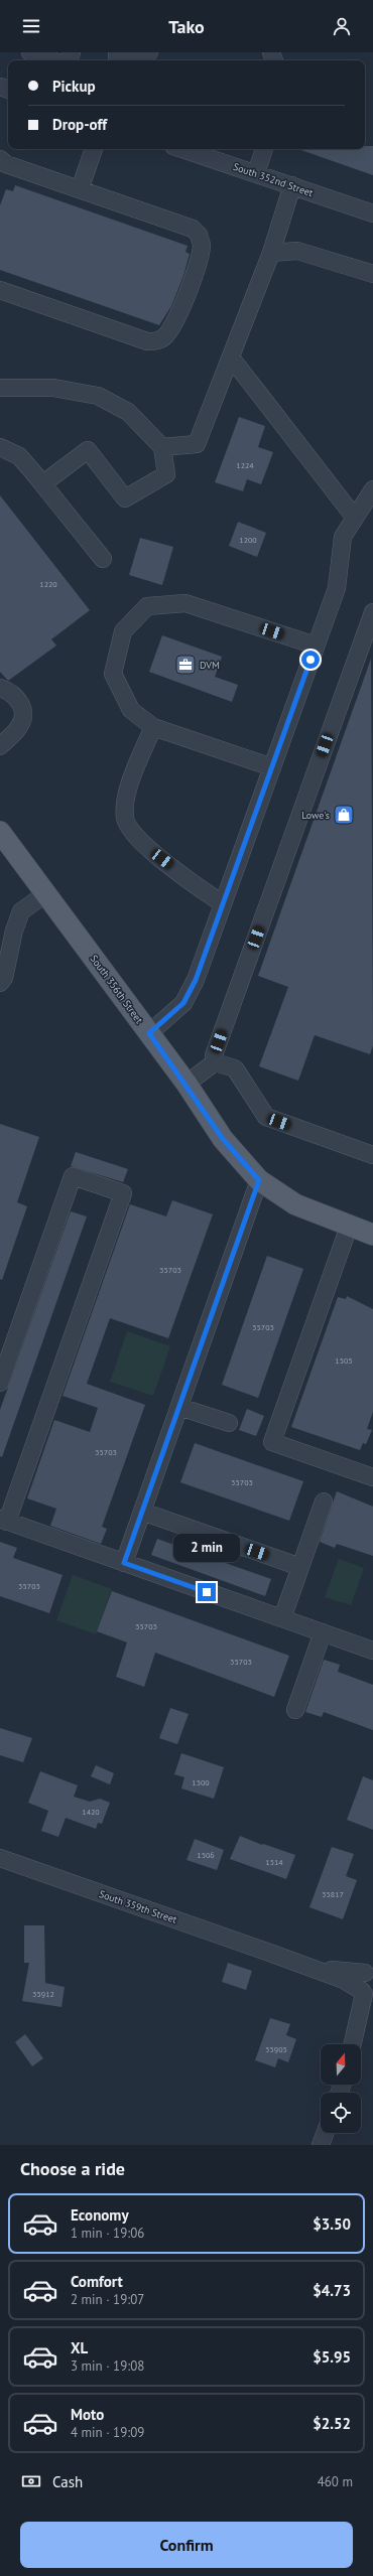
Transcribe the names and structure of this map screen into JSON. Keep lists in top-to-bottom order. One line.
{"streets":{"main road":["South 356th Street"],"street":["South 352nd Street","South 359th Street"]},"places":{"office":["DVM"],"shop":["Lowe's"]},"house_numbers":["1224","1200","1220","35703","35703","1505","35703","35703","35703","35703","35703","1500","1420","1506","1514","35817","35912","35905"],"north":"top","page":{"header":"Tako","banner":["Pickup","Drop-off"],"bubble":"2 min","heading":"Choose a ride","list":[{"name":"Economy","note":"1 min · 19:06","value":"$3.50"},{"name":"Comfort","note":"2 min · 19:07","value":"$4.73"},{"name":"XL","note":"3 min · 19:08","value":"$5.95"},{"name":"Moto","note":"4 min · 19:09","value":"$2.52"}],"pay":["Cash","460 m"],"buttons":"Confirm"}}
